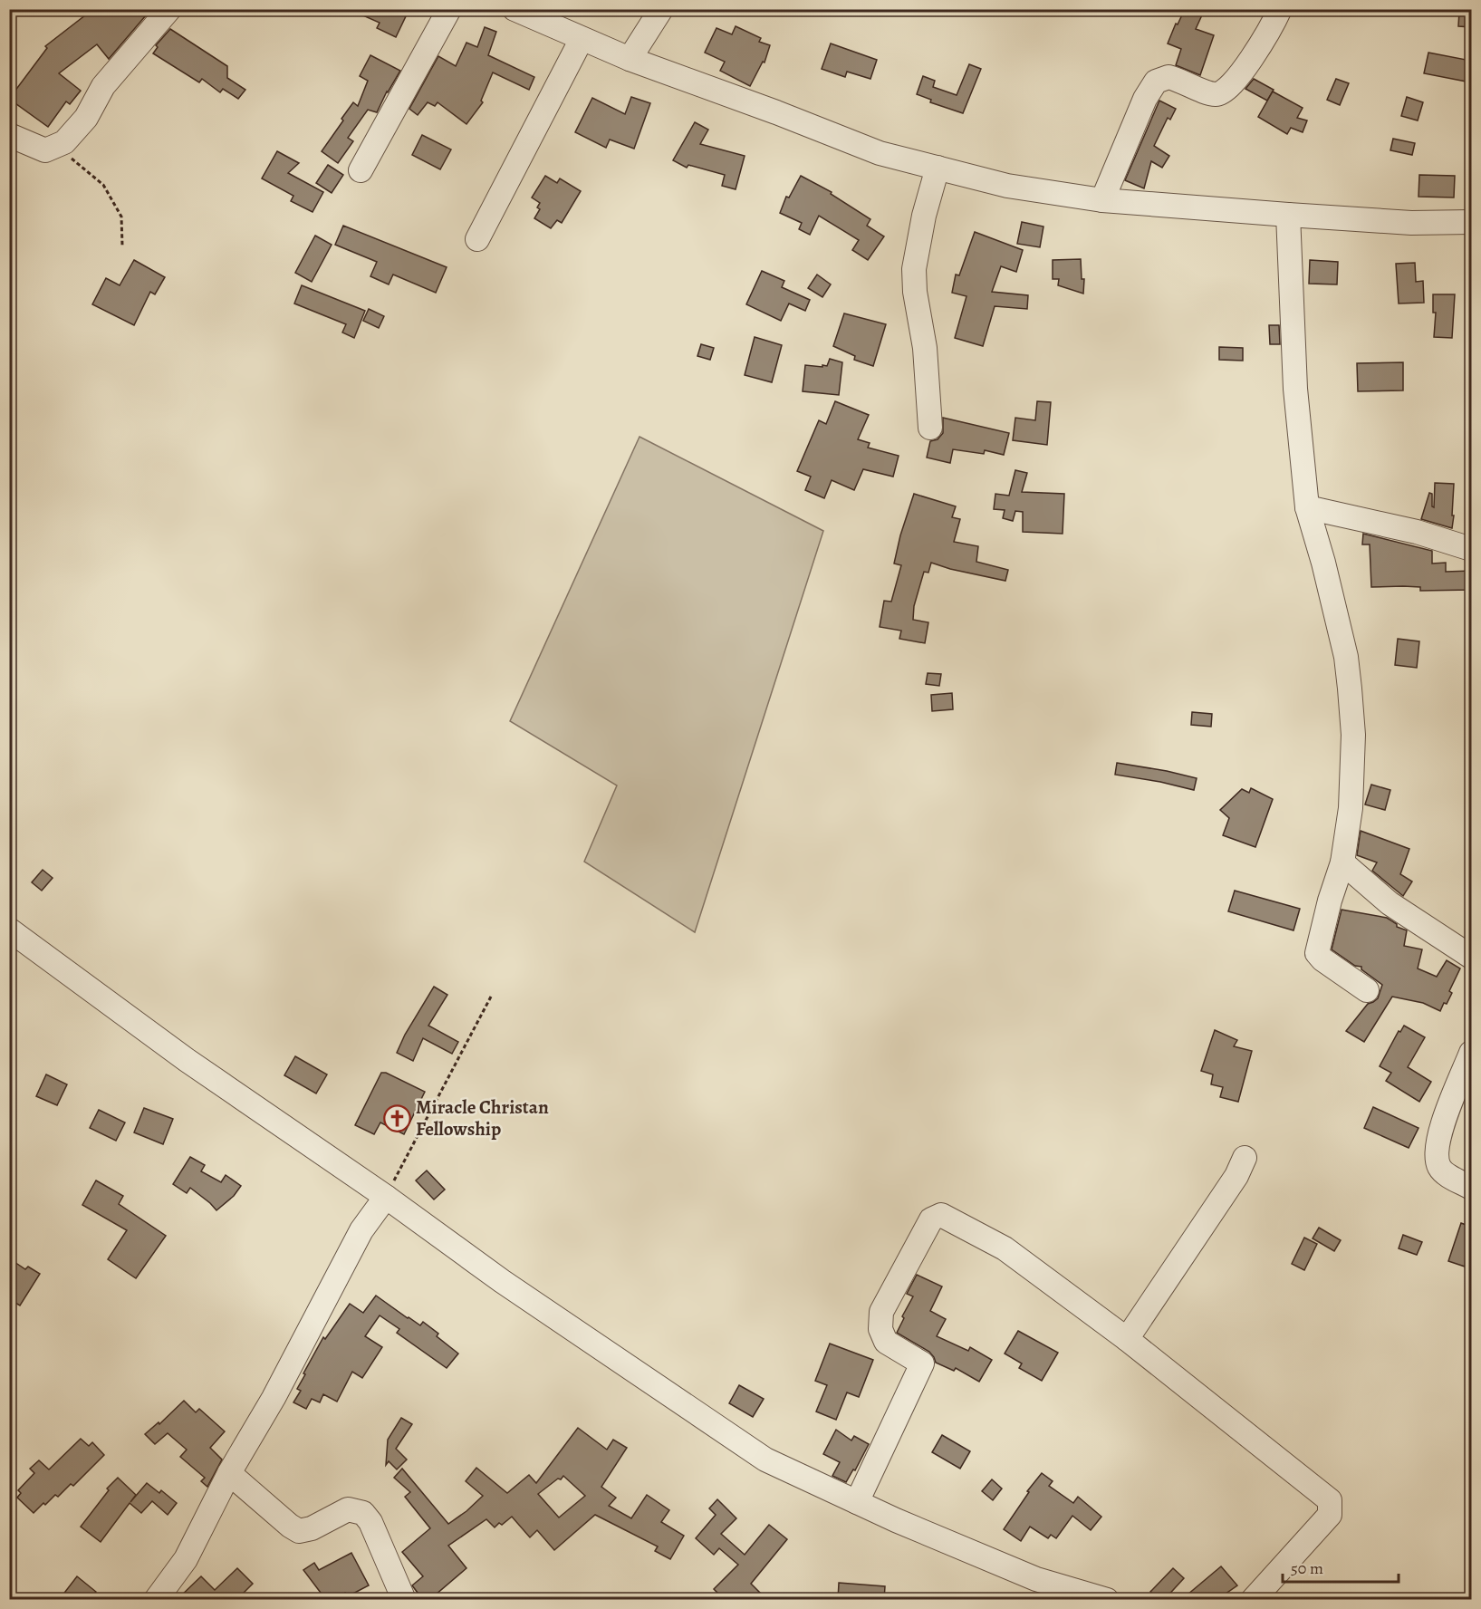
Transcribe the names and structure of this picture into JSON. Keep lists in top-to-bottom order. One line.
{"places":{"church":["Miracle Christan Fellowship"]},"scale_bar":"50 m"}
